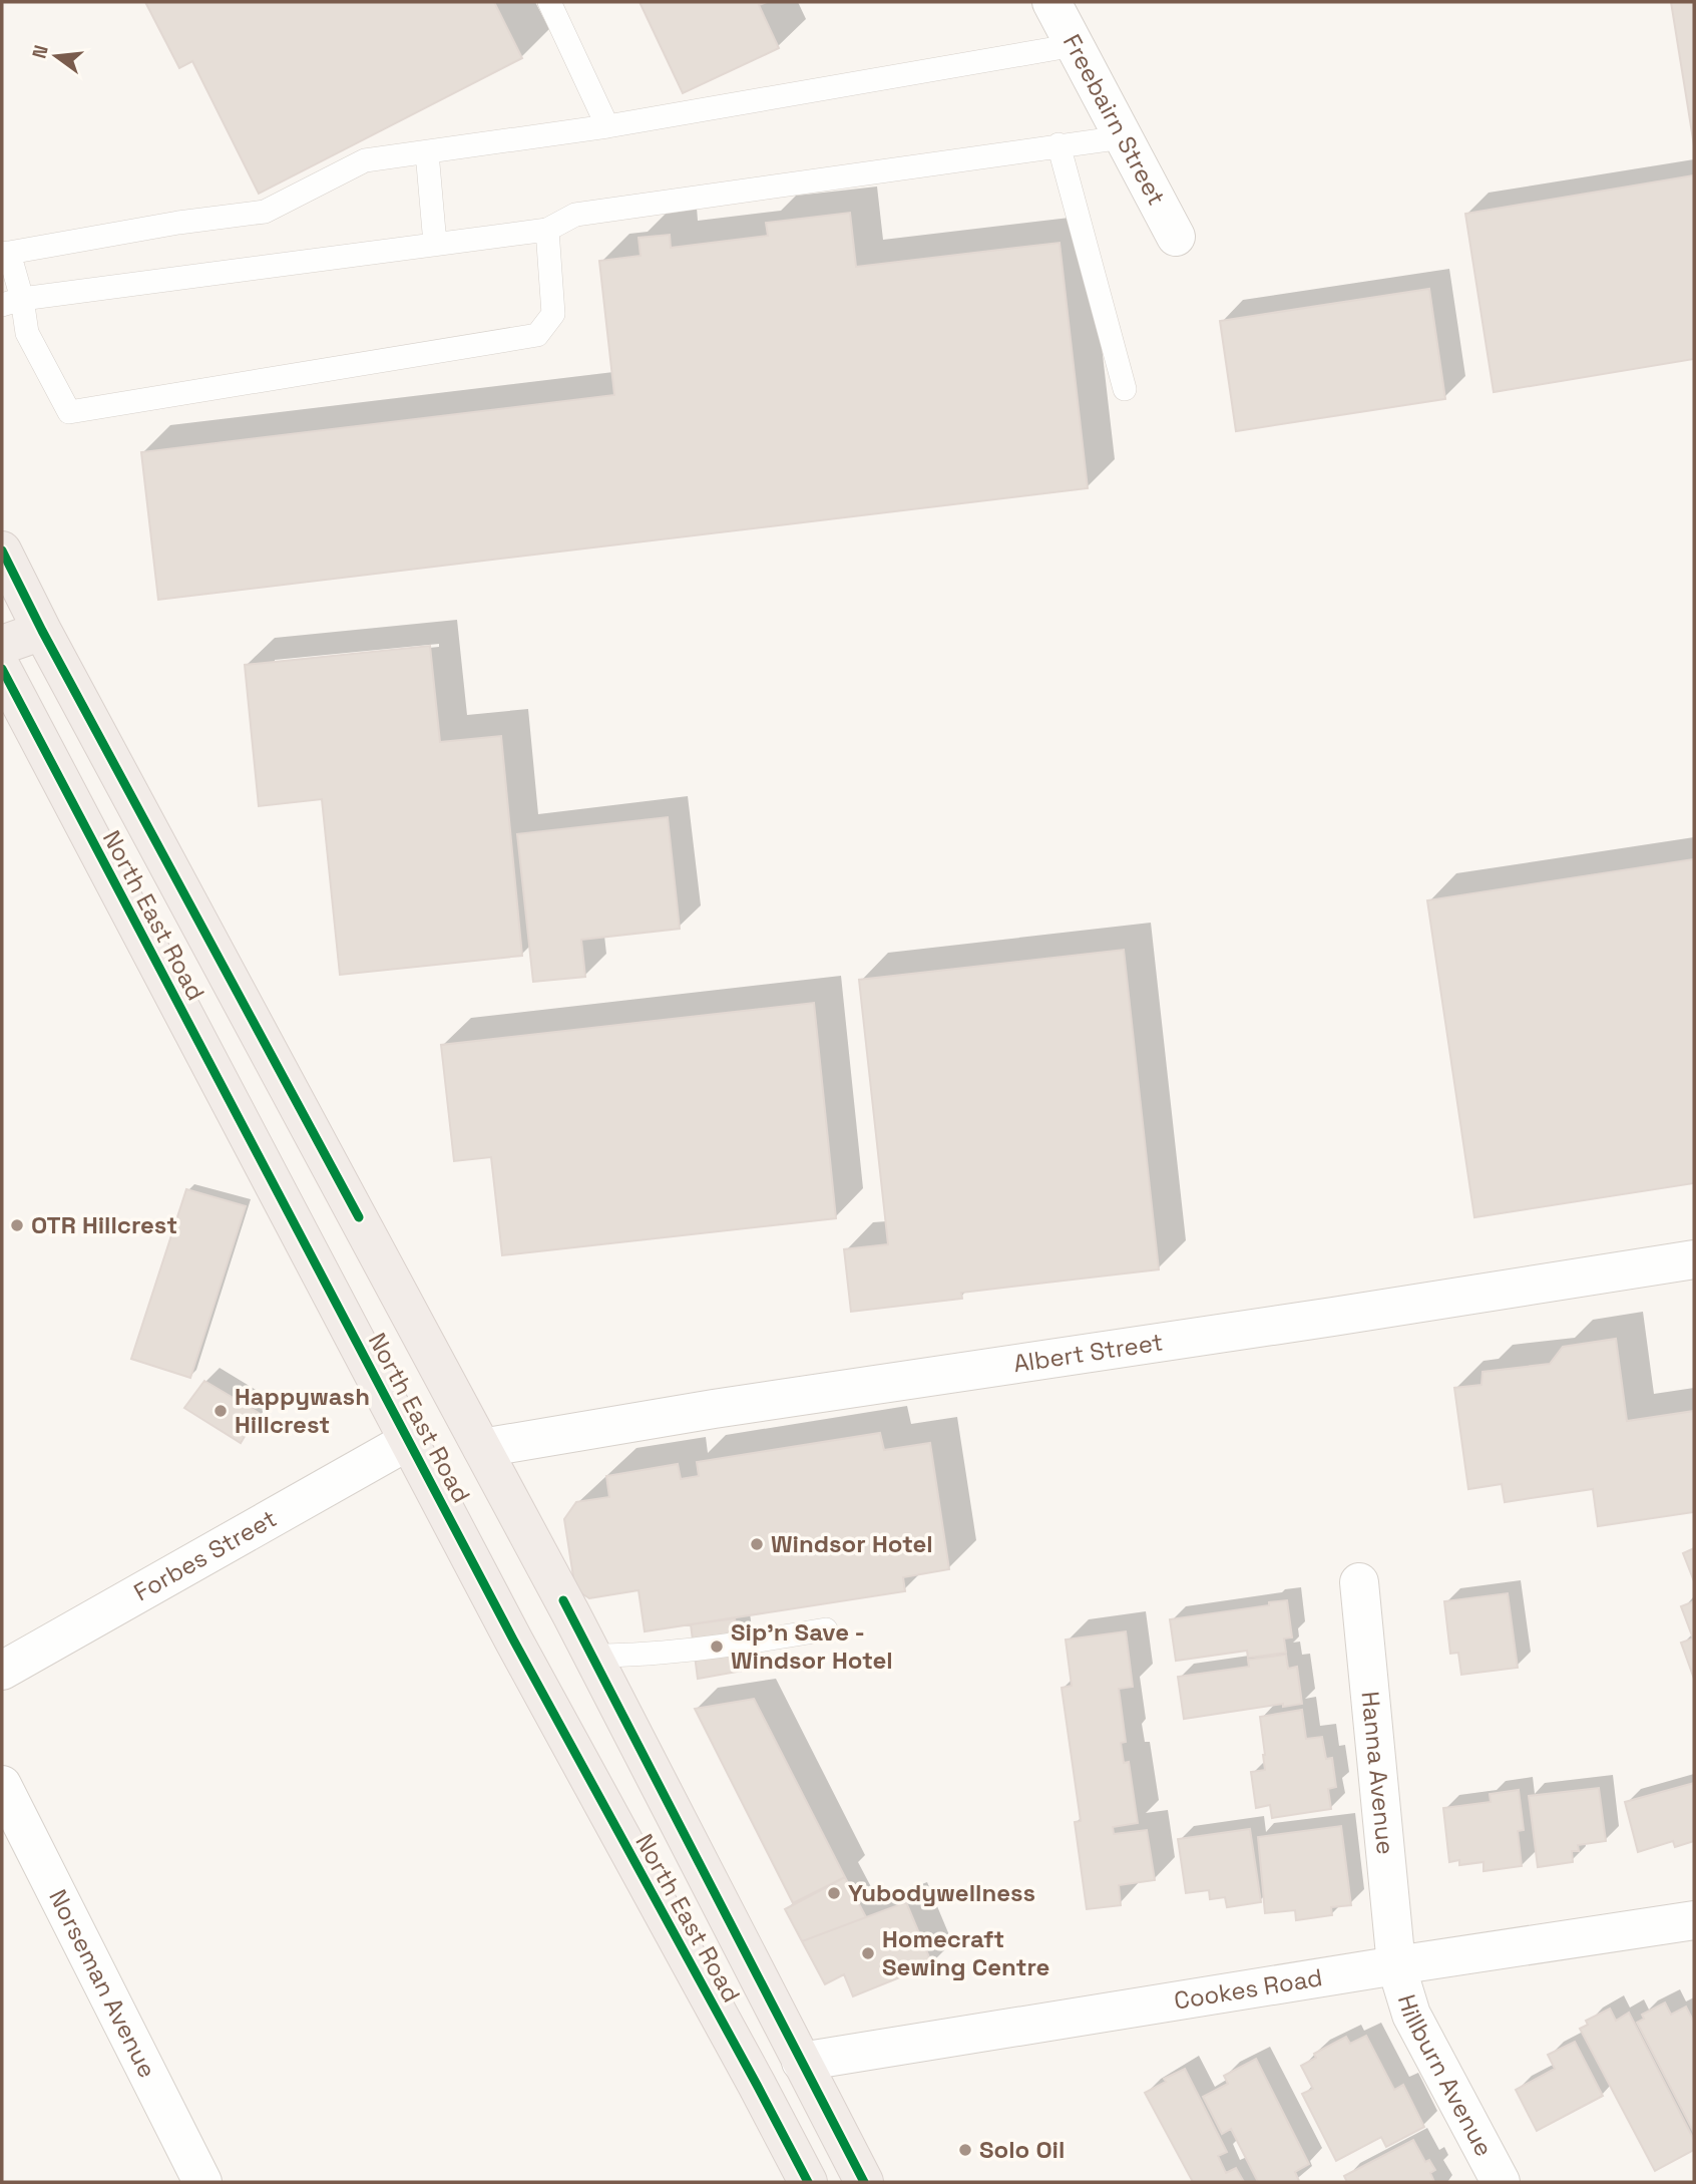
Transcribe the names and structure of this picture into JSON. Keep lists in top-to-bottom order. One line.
{"streets":{"highway":["North East Road"],"street":["Freebairn Street","Albert Street","Forbes Street","Hanna Avenue","Norseman Avenue","Cookes Road","Hillburn Avenue"]},"crossings":[["North East Road","Albert Street"],["North East Road","Forbes Street"],["North East Road","Cookes Road"],["Hanna Avenue","Cookes Road"],["Hanna Avenue","Hillburn Avenue"],["Cookes Road","Hillburn Avenue"]],"places":["OTR Hillcrest","Happywash Hillcrest","Windsor Hotel","Sip'n Save - Windsor Hotel","Yubodywellness","Homecraft Sewing Centre","Solo Oil"],"north":"left"}
